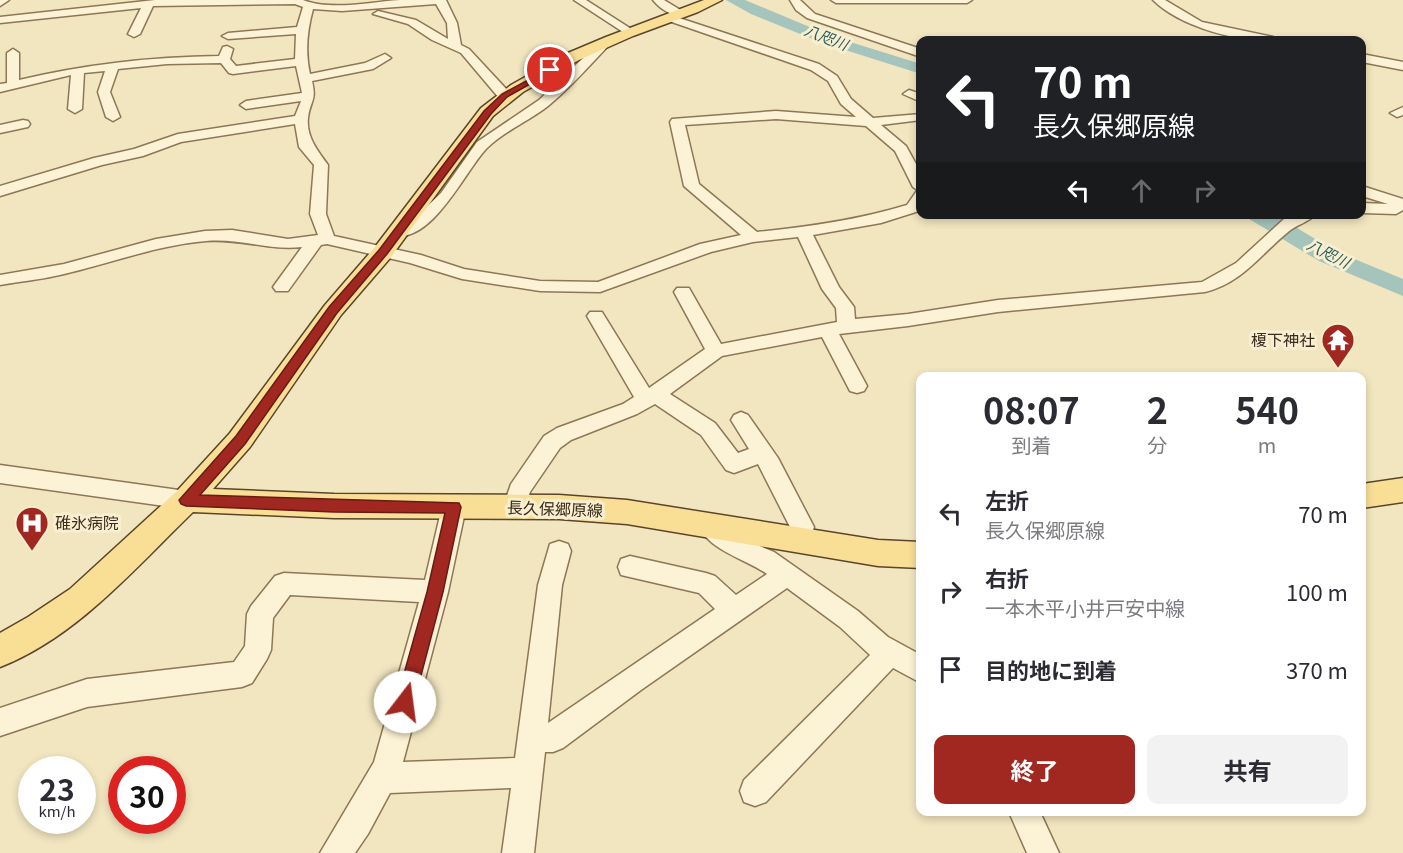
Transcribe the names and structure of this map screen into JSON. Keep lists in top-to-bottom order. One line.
{"streets":{"main road":["長久保郷原線"]},"water":["八咫川"],"places":{"temple":["榎下神社"],"hospital":["碓氷病院"]},"page":{"turn":["70 m","長久保郷原線"],"eta":["08:07","到着","2","分","540","m"],"list":[{"name":"左折","note":"長久保郷原線","value":"70 m"},{"name":"右折","note":"一本木平小井戸安中線","value":"100 m"},{"name":"目的地に到着","value":"370 m"}],"buttons":["終了","共有"],"speed":"23 km/h","limit":"30"}}
